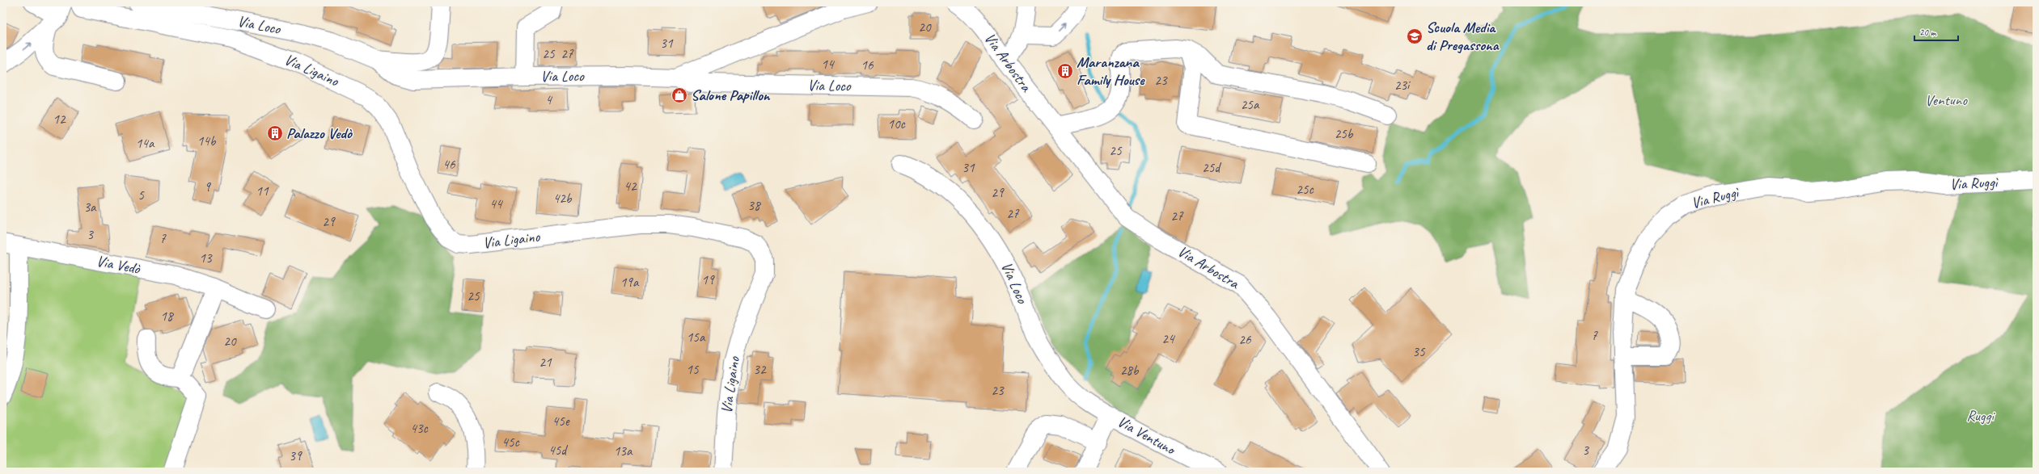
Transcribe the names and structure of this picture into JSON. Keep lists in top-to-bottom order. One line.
{"streets":{"street":["Via Loco","Via Arbostra","Via Ligaino","Via Ruggì","Via Vedò","Via Ventuno"]},"crossings":[["Via Loco","Via Ventuno"]],"parks":["Ventuno","Ruggi"],"places":{"school or university":["Scuola Media di Pregassona"],"building":["Maranzana Family House","Palazzo Vedò"],"shop":["Salone Papillon"]},"house_numbers":["20","31","25","27","14","16","23","23i","4","25a","12","10c","25b","14b","14a","25","46","31","25d","42","9","25c","11","29","5","42b","44","38","3a","27","27","29","3","7","13","19","19a","25","18","7","15a","24","26","20","35","21","15","32","28b","23","45e","43c","45c","45d","3","13a","39"],"scale_bar":"20 m"}
